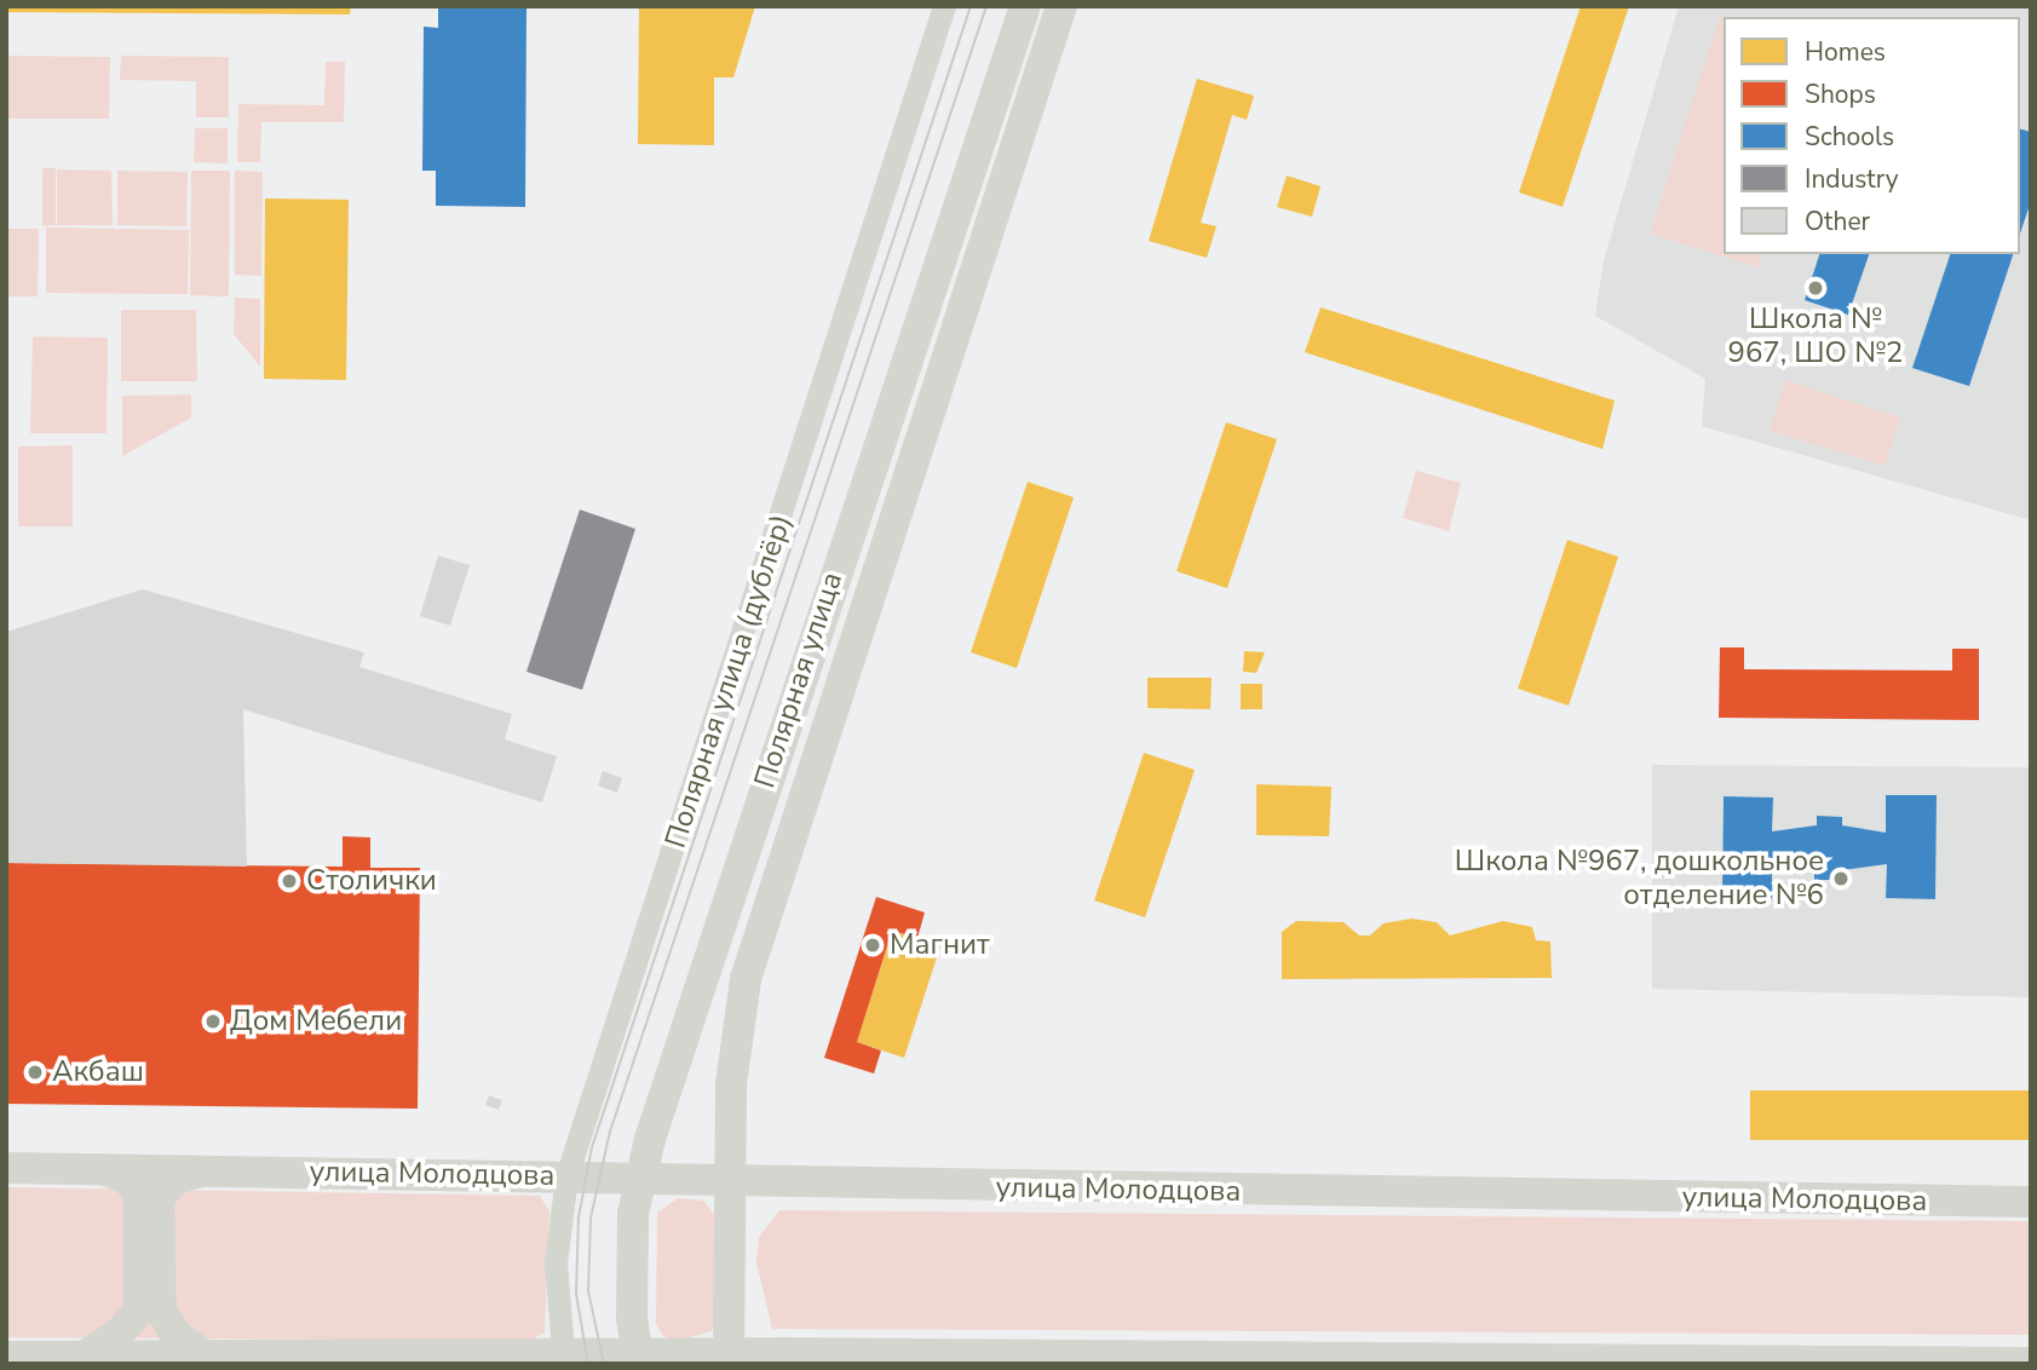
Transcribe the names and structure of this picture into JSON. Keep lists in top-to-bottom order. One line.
{"streets":{"street":["Полярная улица","Полярная улица (дублёр)","улица Молодцова"]},"crossings":[["Полярная улица","улица Молодцова"],["Полярная улица (дублёр)","улица Молодцова"]],"places":["Школа № 967, ШО №2","Школа №967, дошкольное отделение №6","Столички","Магнит","Дом Мебели","Акбаш"],"legend":["Homes","Shops","Schools","Industry","Other"]}
